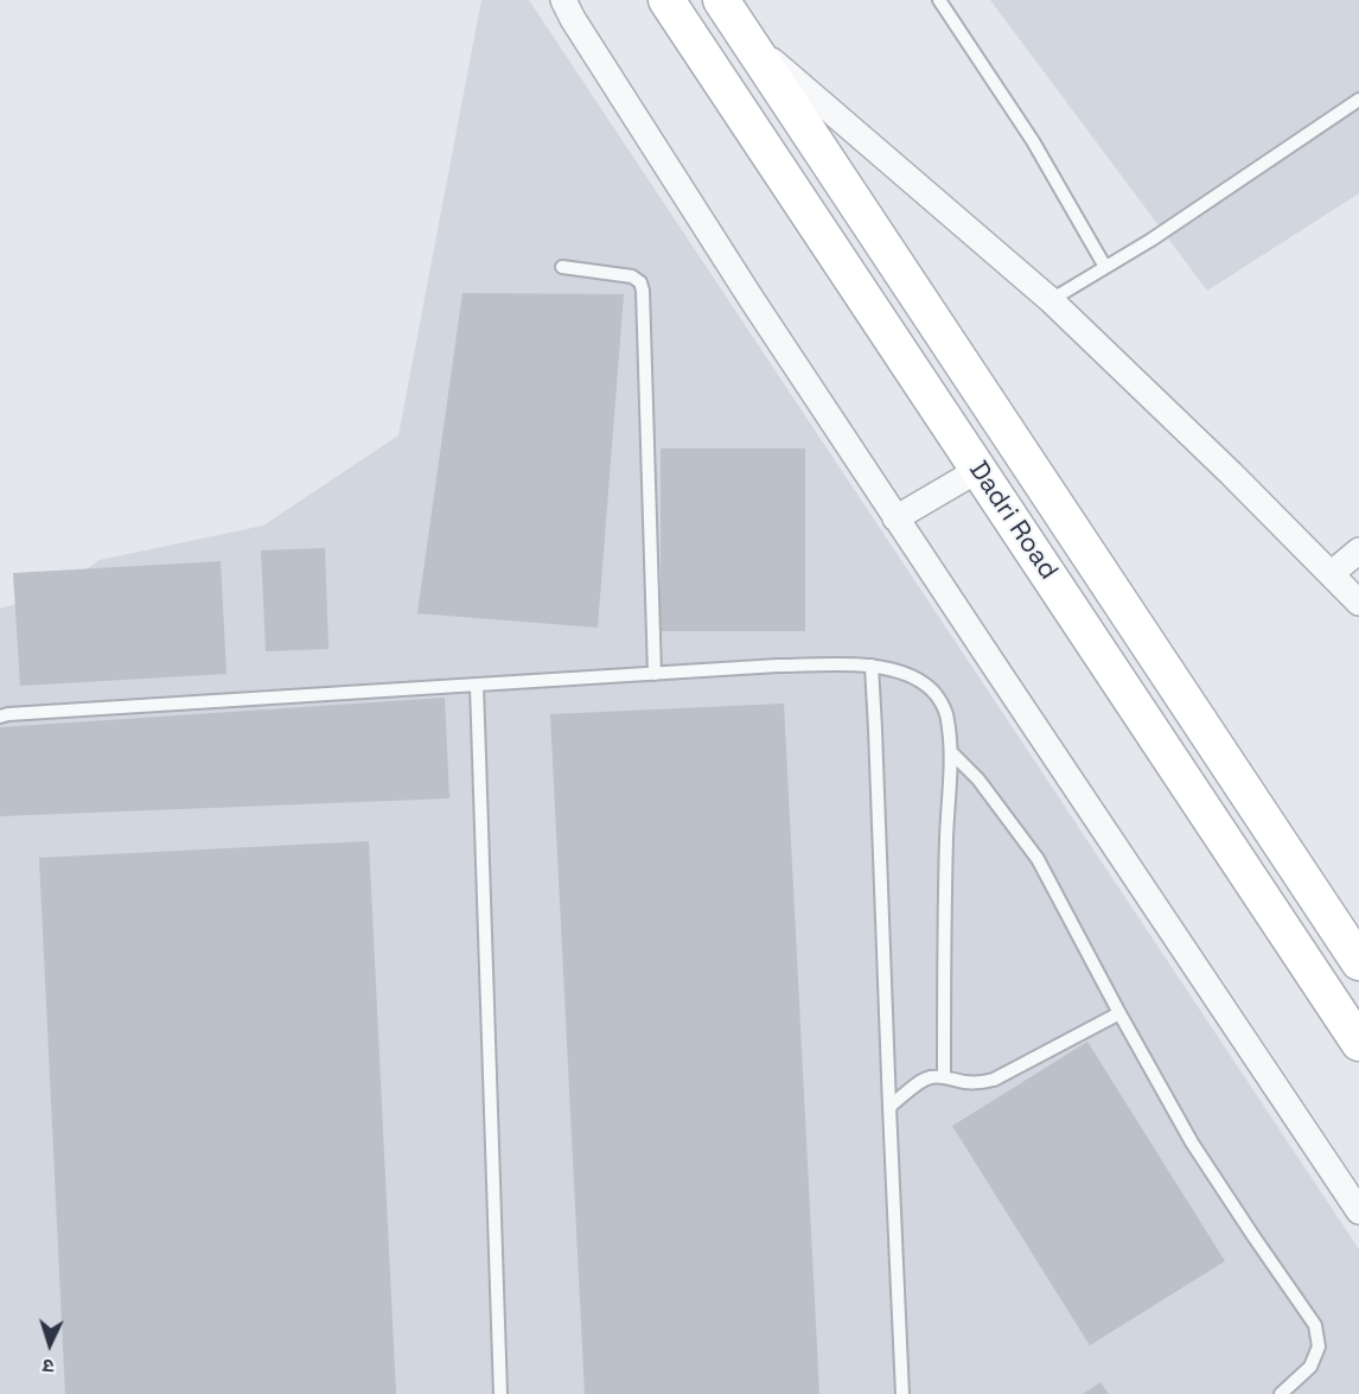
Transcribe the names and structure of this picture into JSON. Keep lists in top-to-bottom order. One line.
{"streets":{"main road":["Dadri Road"]},"north":"bottom"}
